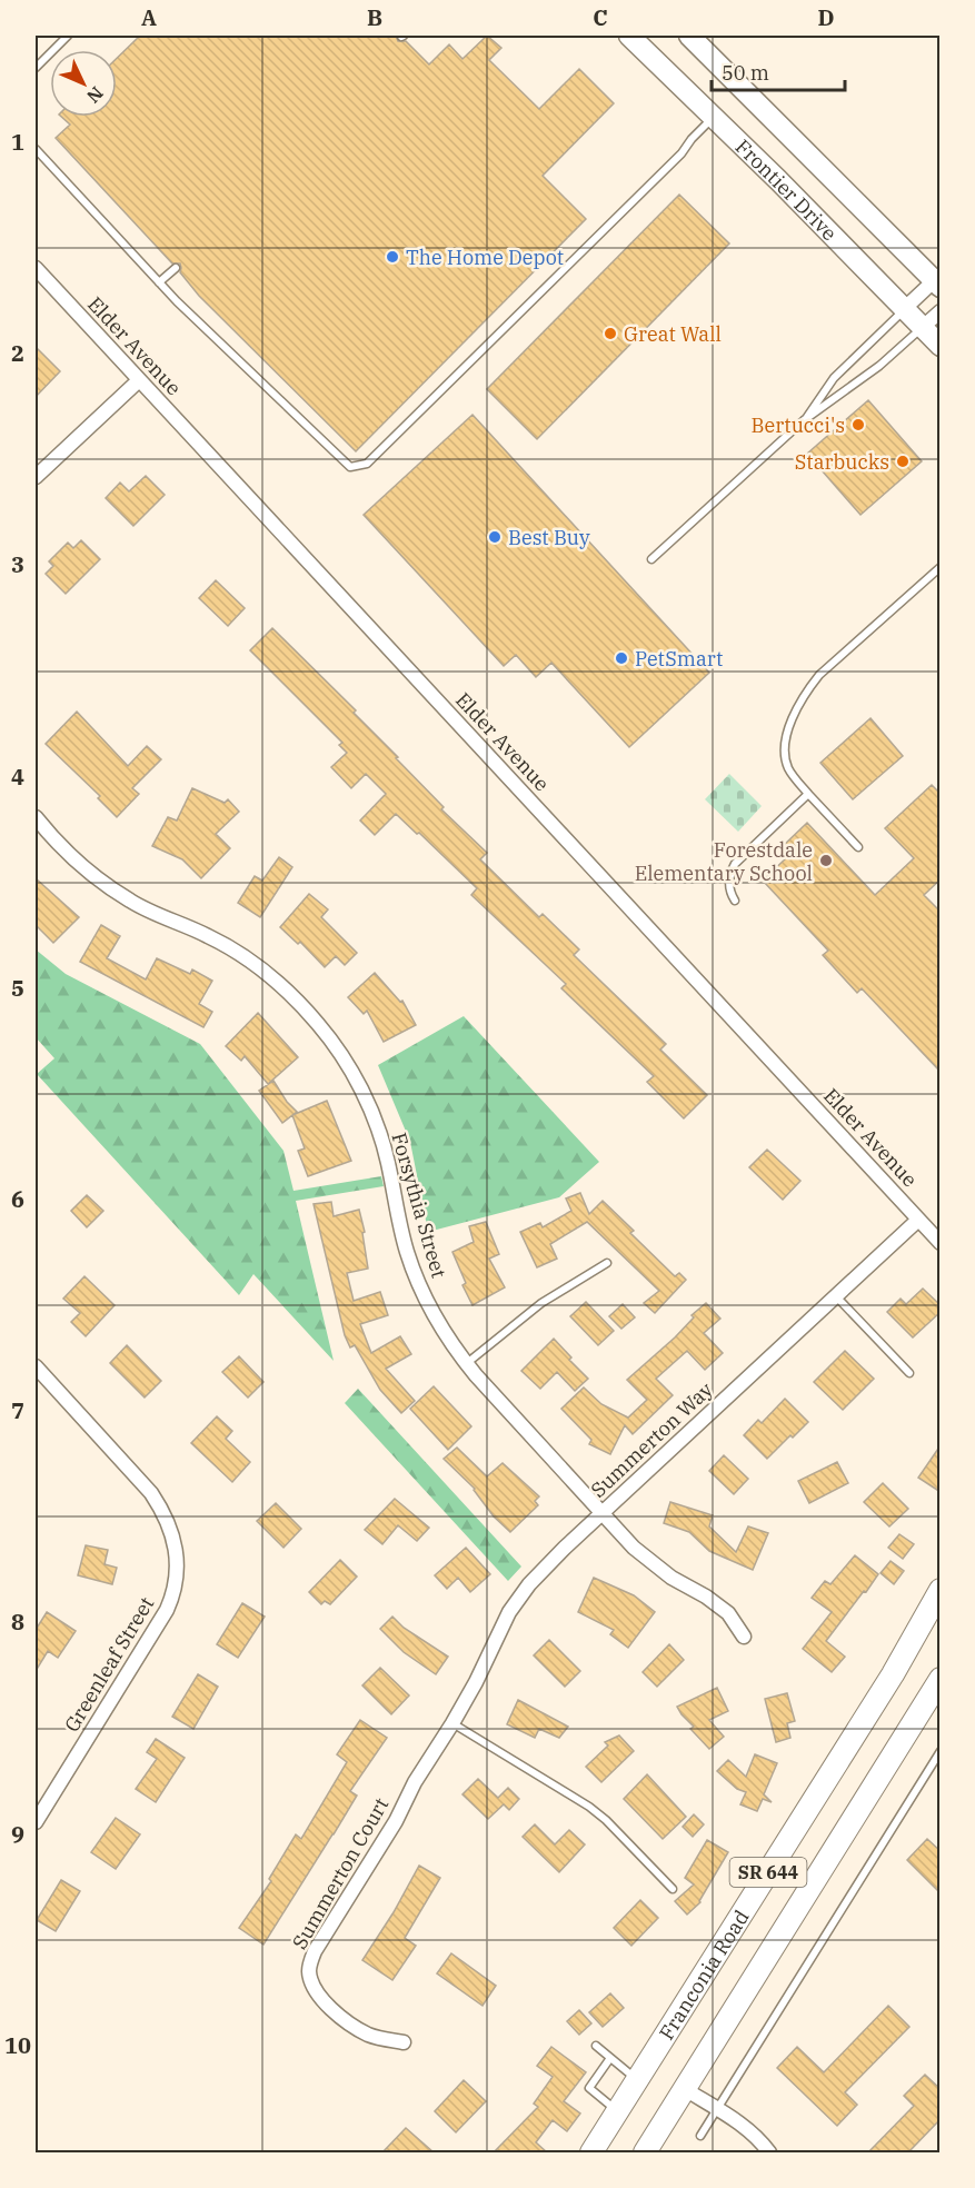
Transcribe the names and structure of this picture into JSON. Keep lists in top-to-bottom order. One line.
{"streets":{"main road":["Frontier Drive","SR 644","Franconia Road"],"street":["Elder Avenue","Forsythia Street","Summerton Way","Greenleaf Street","Summerton Court"]},"crossings":[["Elder Avenue","Summerton Way"],["Forsythia Street","Summerton Way"],["Summerton Way","Summerton Court"]],"places":["The Home Depot","Great Wall","Bertucci's","Starbucks","Best Buy","PetSmart","Forestdale Elementary School"],"scale_bar":"50 m","north":"bottom right","grid":{"columns":["A","B","C","D"],"rows":["1","2","3","4","5","6","7","8","9","10"]}}
